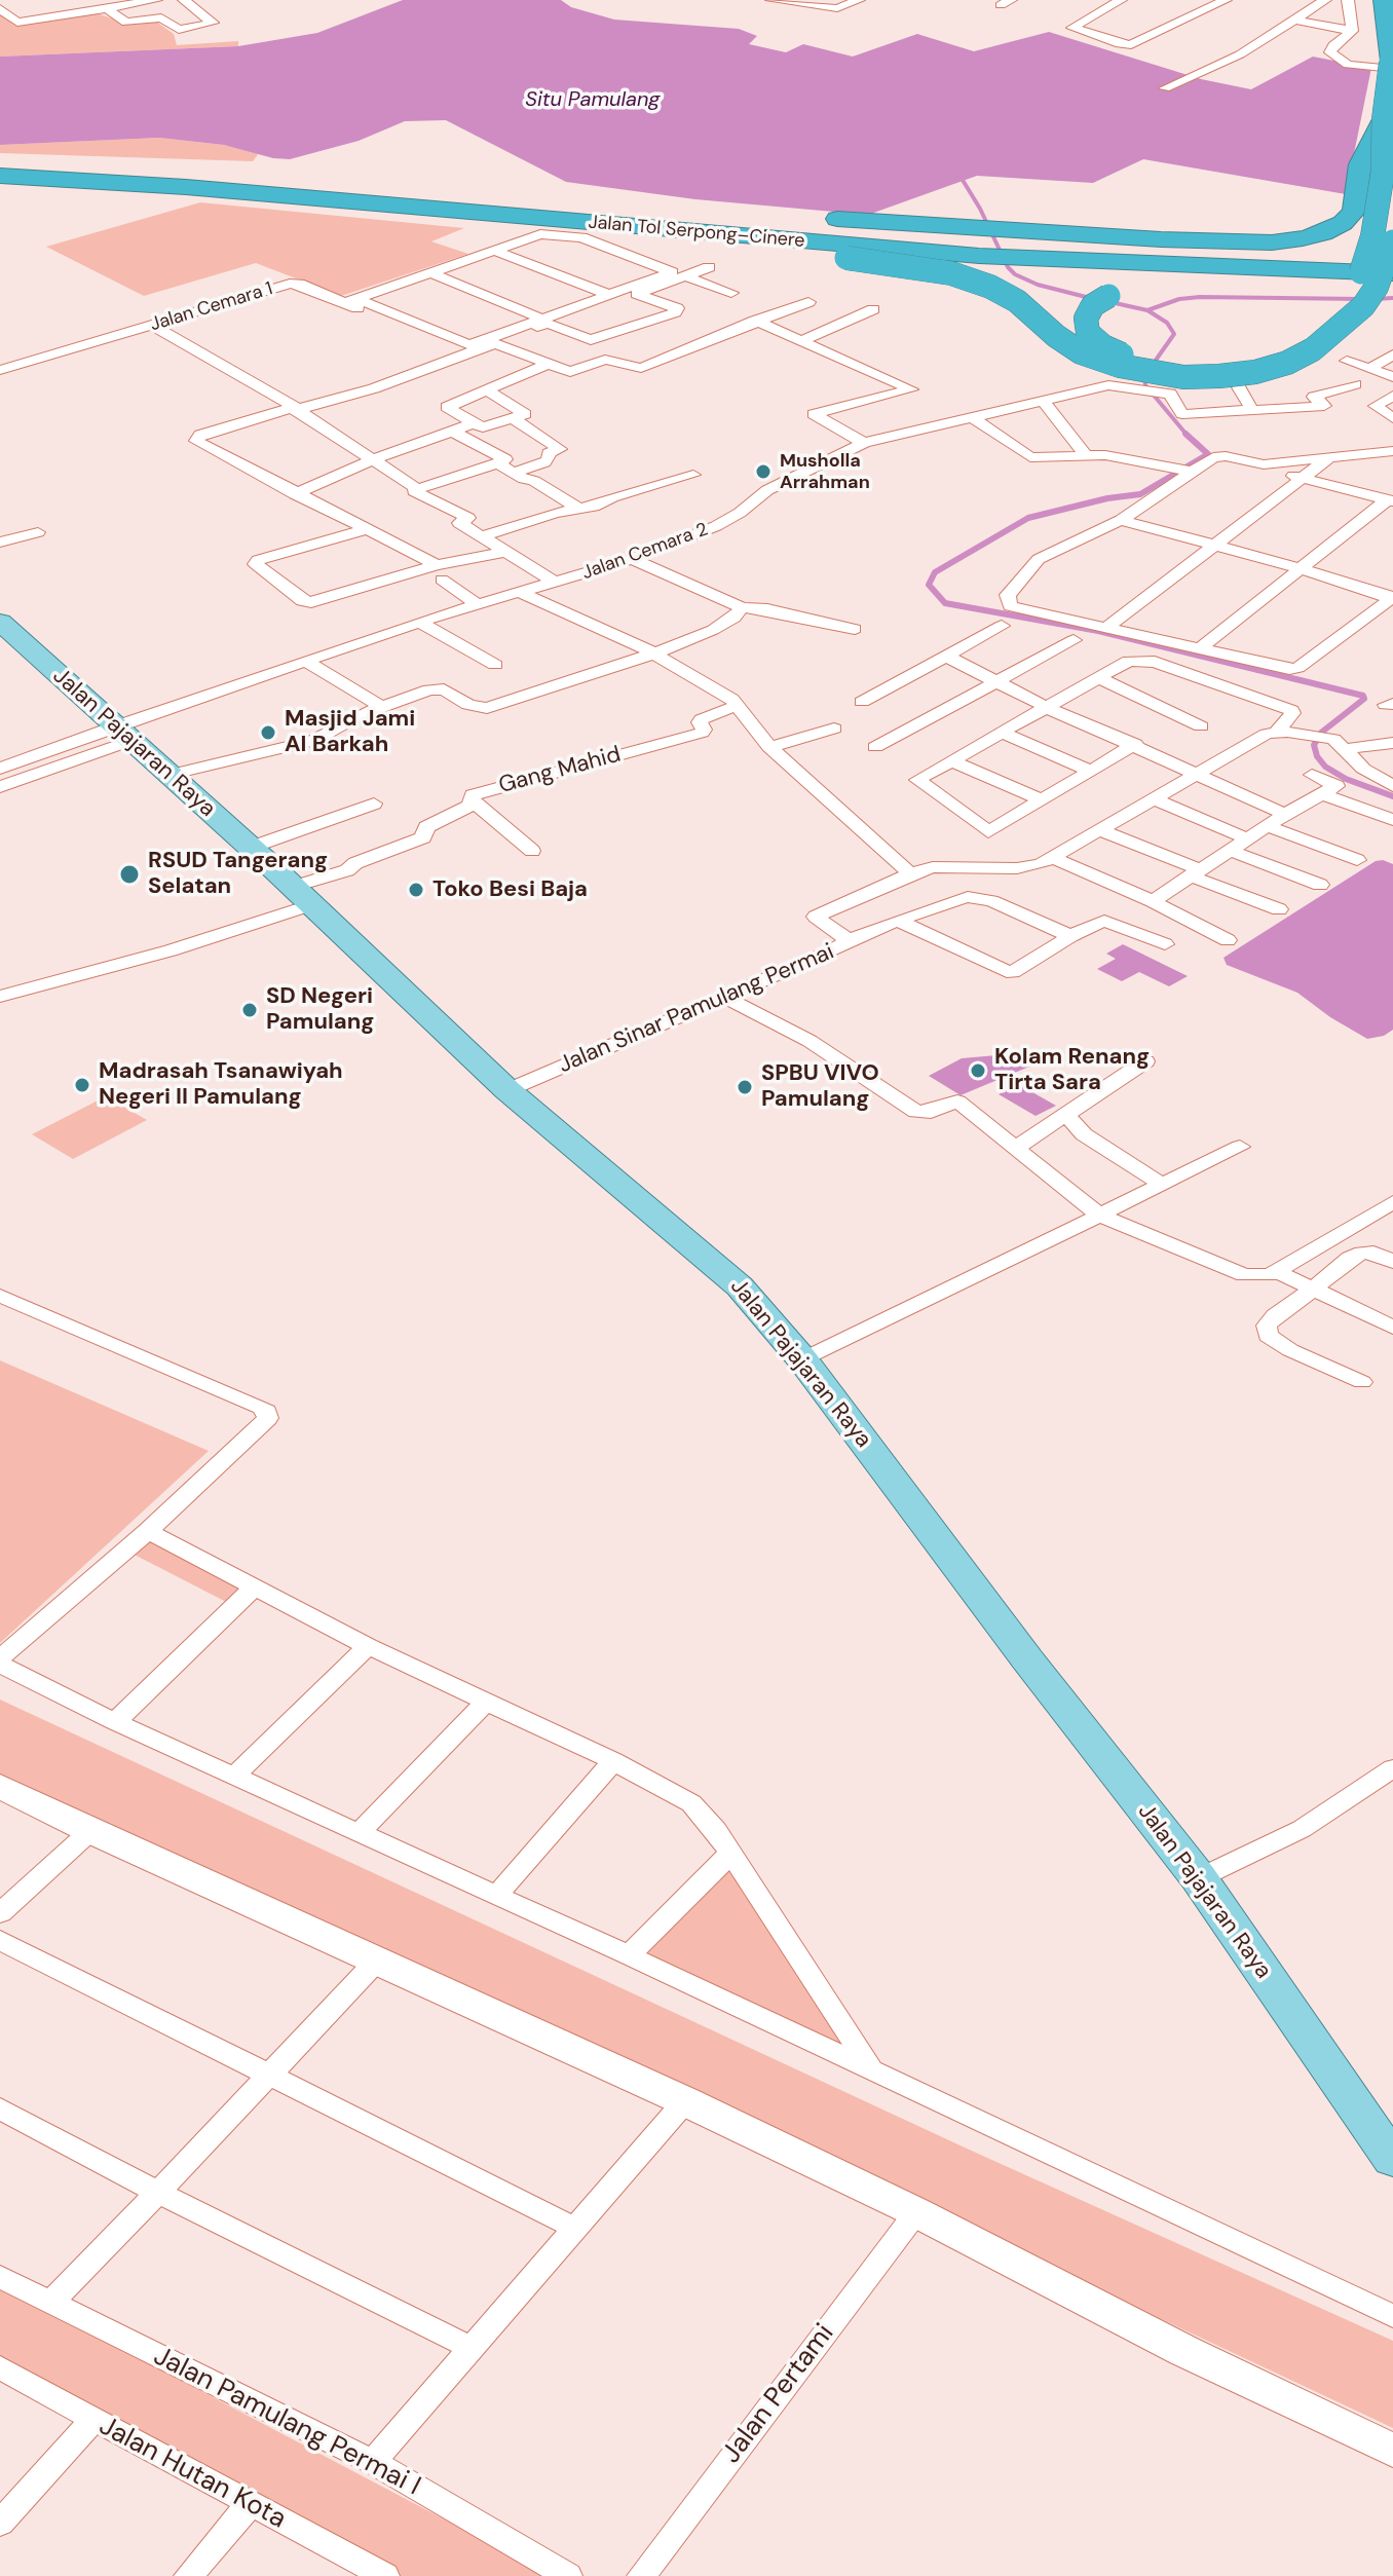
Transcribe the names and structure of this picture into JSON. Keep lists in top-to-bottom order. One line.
{"streets":{"highway":["Jalan Tol Serpong–Cinere"],"main road":["Jalan Pajajaran Raya"],"street":["Jalan Cemara 1","Jalan Cemara 2","Gang Mahid","Jalan Sinar Pamulang Permai","Jalan Pertami","Jalan Pamulang Permai I","Jalan Hutan Kota"]},"crossings":[["Jalan Cemara 2","Jalan Pajajaran Raya"],["Jalan Pajajaran Raya","Gang Mahid"],["Jalan Pajajaran Raya","Jalan Sinar Pamulang Permai"]],"water":["Situ Pamulang"],"places":["Musholla Arrahman","Masjid Jami Al Barkah","RSUD Tangerang Selatan","Toko Besi Baja","SD Negeri Pamulang","Kolam Renang Tirta Sara","Madrasah Tsanawiyah Negeri II Pamulang","SPBU VIVO Pamulang"]}
